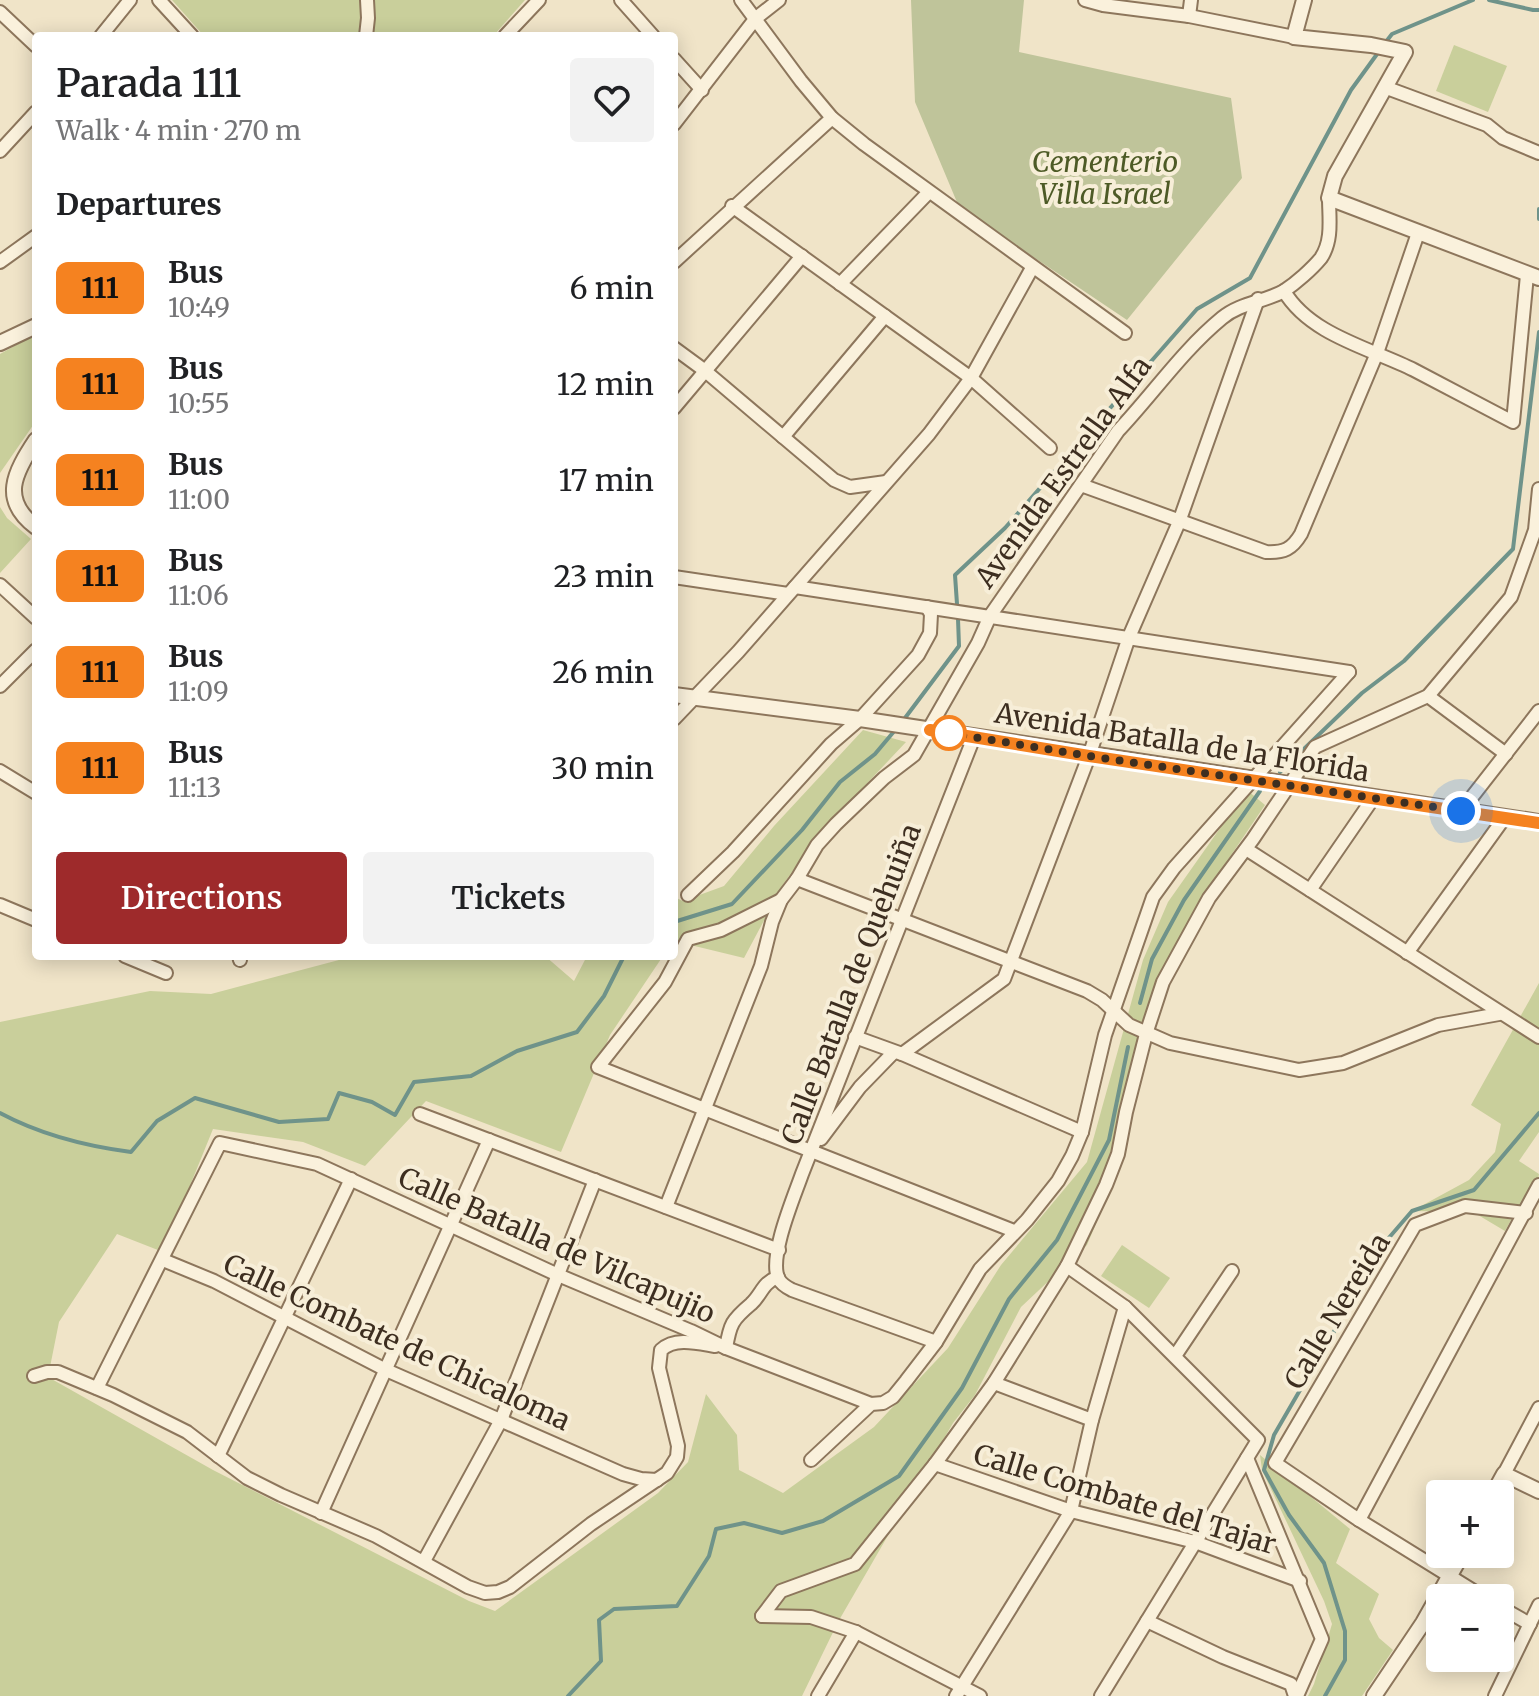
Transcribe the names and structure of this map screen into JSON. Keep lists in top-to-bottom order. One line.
{"streets":{"street":["Avenida Estrella Alfa","Avenida Batalla de la Florida","Calle Batalla de Quehuiña","Calle Batalla de Vilcapujio","Calle Nereida","Calle Combate de Chicaloma","Calle Combate del Tajar"]},"crossings":[["Avenida Estrella Alfa","Avenida Batalla de la Florida"],["Avenida Batalla de la Florida","Calle Batalla de Quehuiña"],["Calle Batalla de Vilcapujio","Calle Combate de Chicaloma"]],"parks":["Cementerio Villa Israel"],"lines":["bus line 111"],"page":{"heading":[["Parada 111","Walk · 4 min · 270 m"],"Departures"],"list":[{"mark":"111","name":"Bus","note":"10:49","value":"6 min"},{"mark":"111","name":"Bus","note":"10:55","value":"12 min"},{"mark":"111","name":"Bus","note":"11:00","value":"17 min"},{"mark":"111","name":"Bus","note":"11:06","value":"23 min"},{"mark":"111","name":"Bus","note":"11:09","value":"26 min"},{"mark":"111","name":"Bus","note":"11:13","value":"30 min"}],"buttons":["Directions","Tickets"],"map_buttons":["+","−"]}}
